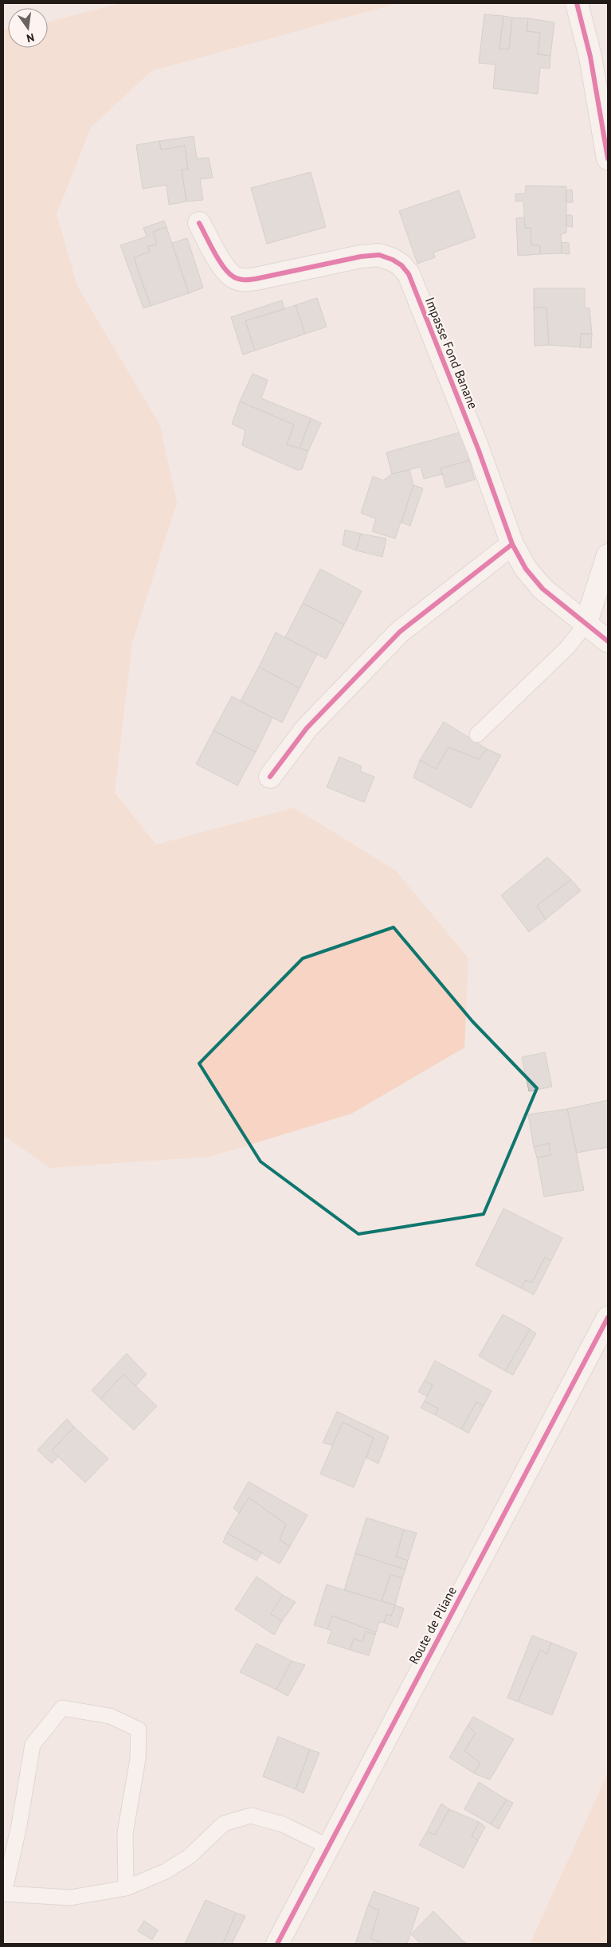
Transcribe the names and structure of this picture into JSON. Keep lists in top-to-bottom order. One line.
{"streets":{"street":["Impasse Fond Banane","Route de Pliane"]},"north":"bottom"}
